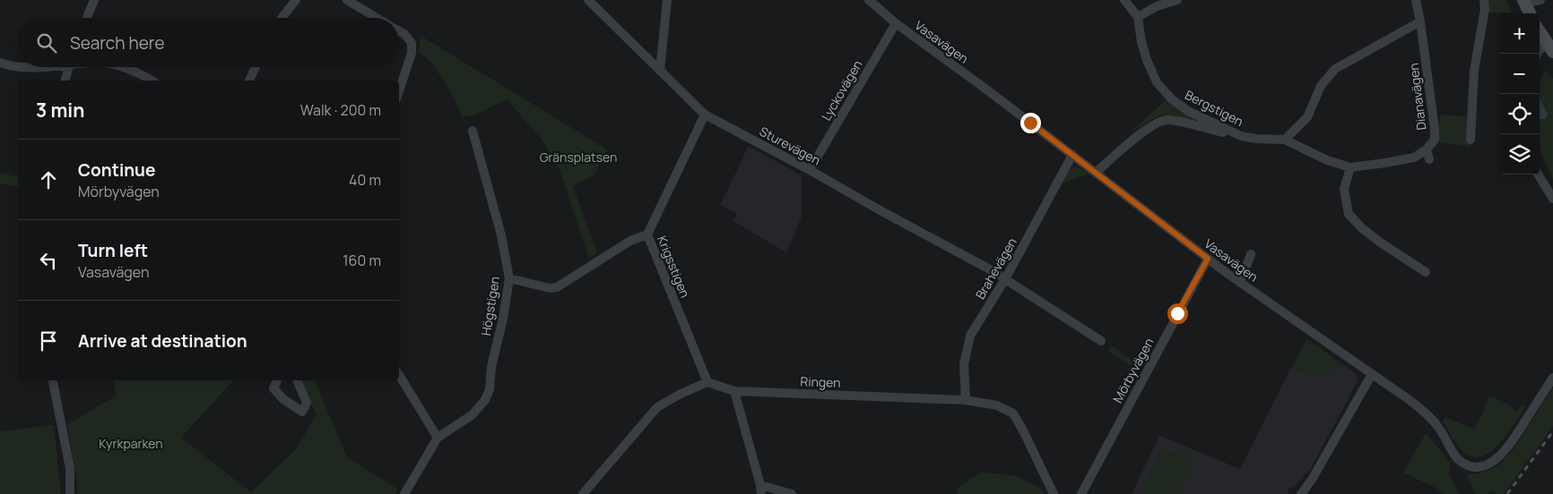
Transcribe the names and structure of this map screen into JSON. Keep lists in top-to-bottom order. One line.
{"streets":{"street":["Vasavägen","Lyckovägen","Dianavägen","Bergstigen","Sturevägen","Krigsstigen","Brahevägen","Högstigen","Mörbyvägen","Ringen"]},"crossings":[["Vasavägen","Lyckovägen"],["Vasavägen","Brahevägen"],["Vasavägen","Mörbyvägen"],["Lyckovägen","Sturevägen"],["Sturevägen","Krigsstigen"],["Sturevägen","Brahevägen"],["Krigsstigen","Ringen"],["Brahevägen","Ringen"]],"parks":["Gränsplatsen","Kyrkparken"],"page":{"map_buttons":["+","−"],"search":"Search here","heading":["3 min","Walk · 200 m"],"list":[["Continue","Mörbyvägen","40 m"],["Turn left","Vasavägen","160 m"],"Arrive at destination"]}}
